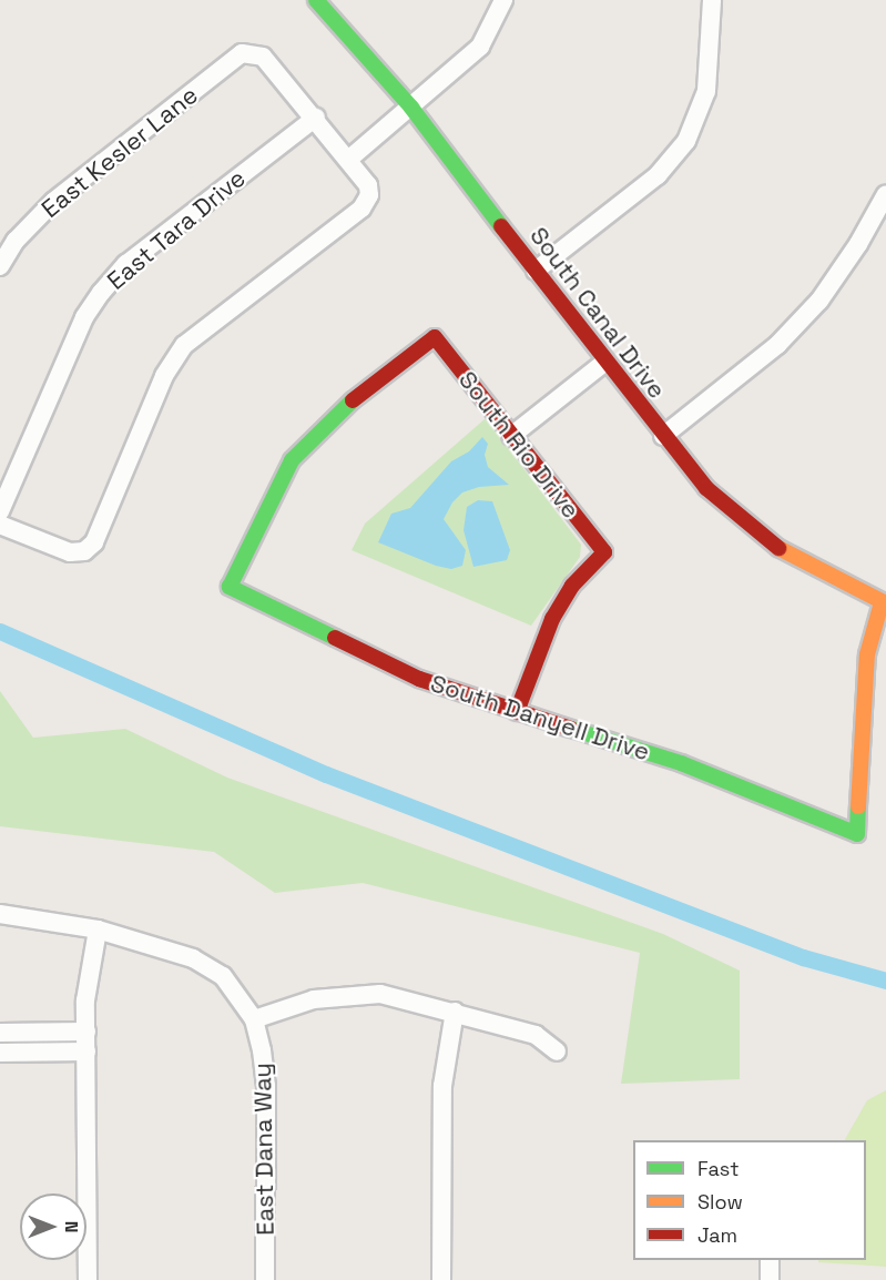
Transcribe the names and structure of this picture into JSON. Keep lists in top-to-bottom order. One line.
{"streets":{"street":["East Kesler Lane","East Tara Drive","South Canal Drive","South Rio Drive","South Danyell Drive","East Dana Way"]},"crossings":[["East Kesler Lane","East Tara Drive"],["South Canal Drive","South Danyell Drive"],["South Rio Drive","South Danyell Drive"]],"legend":["Fast","Slow","Jam"],"north":"right"}
